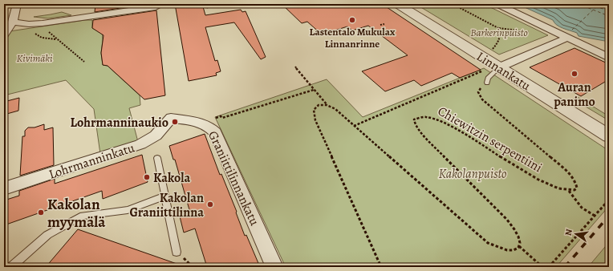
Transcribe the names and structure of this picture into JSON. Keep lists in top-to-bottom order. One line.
{"streets":{"street":["Linnankatu","Lohrmanninkatu","Graniittilinnankatu"],"path":["Chiewitzin serpentiini"]},"crossings":[["Lohrmanninkatu","Graniittilinnankatu"]],"parks":["Barkerinpuisto","Kivimäki","Kakolanpuisto"],"places":["Lastentalo Mukulax Linnanrinne","Auran panimo","Lohrmanninaukio","Kakola","Kakolan Graniittilinna","Kakolan myymälä"],"north":"left"}
